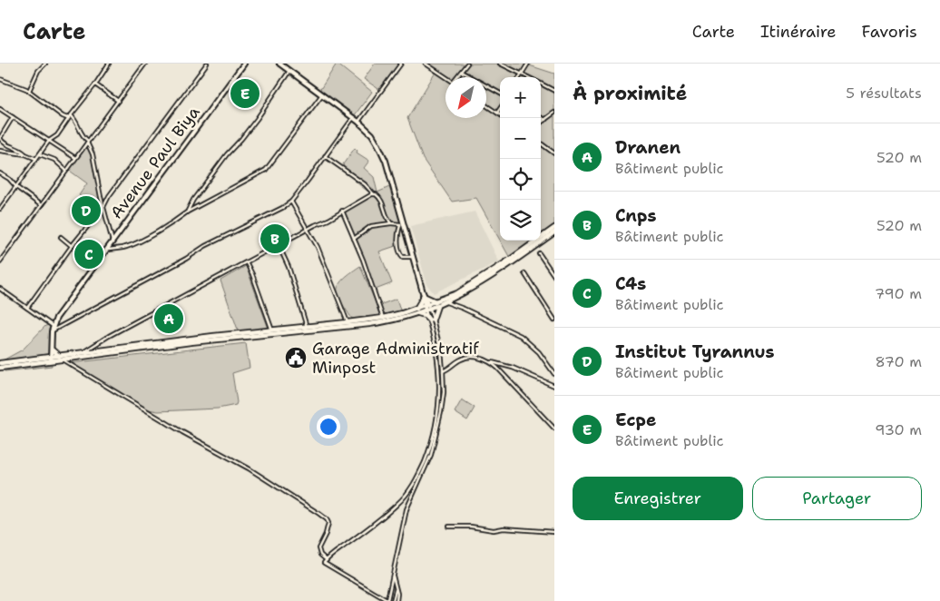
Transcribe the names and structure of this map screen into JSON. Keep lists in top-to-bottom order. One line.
{"streets":{"main road":["Avenue Paul Biya"]},"places":{"public building":["Garage Administratif Minpost"]},"north":"bottom left","page":{"header":"Carte","nav":["Carte","Itinéraire","Favoris"],"heading":["À proximité","5 résultats"],"map_buttons":["+","−"],"pins":["E","D","B","C","A"],"list":[{"mark":"A","name":"Dranen","note":"Bâtiment public","value":"520 m"},{"mark":"B","name":"Cnps","note":"Bâtiment public","value":"520 m"},{"mark":"C","name":"C4s","note":"Bâtiment public","value":"790 m"},{"mark":"D","name":"Institut Tyrannus","note":"Bâtiment public","value":"870 m"},{"mark":"E","name":"Ecpe","note":"Bâtiment public","value":"930 m"}],"buttons":["Enregistrer","Partager"]}}
